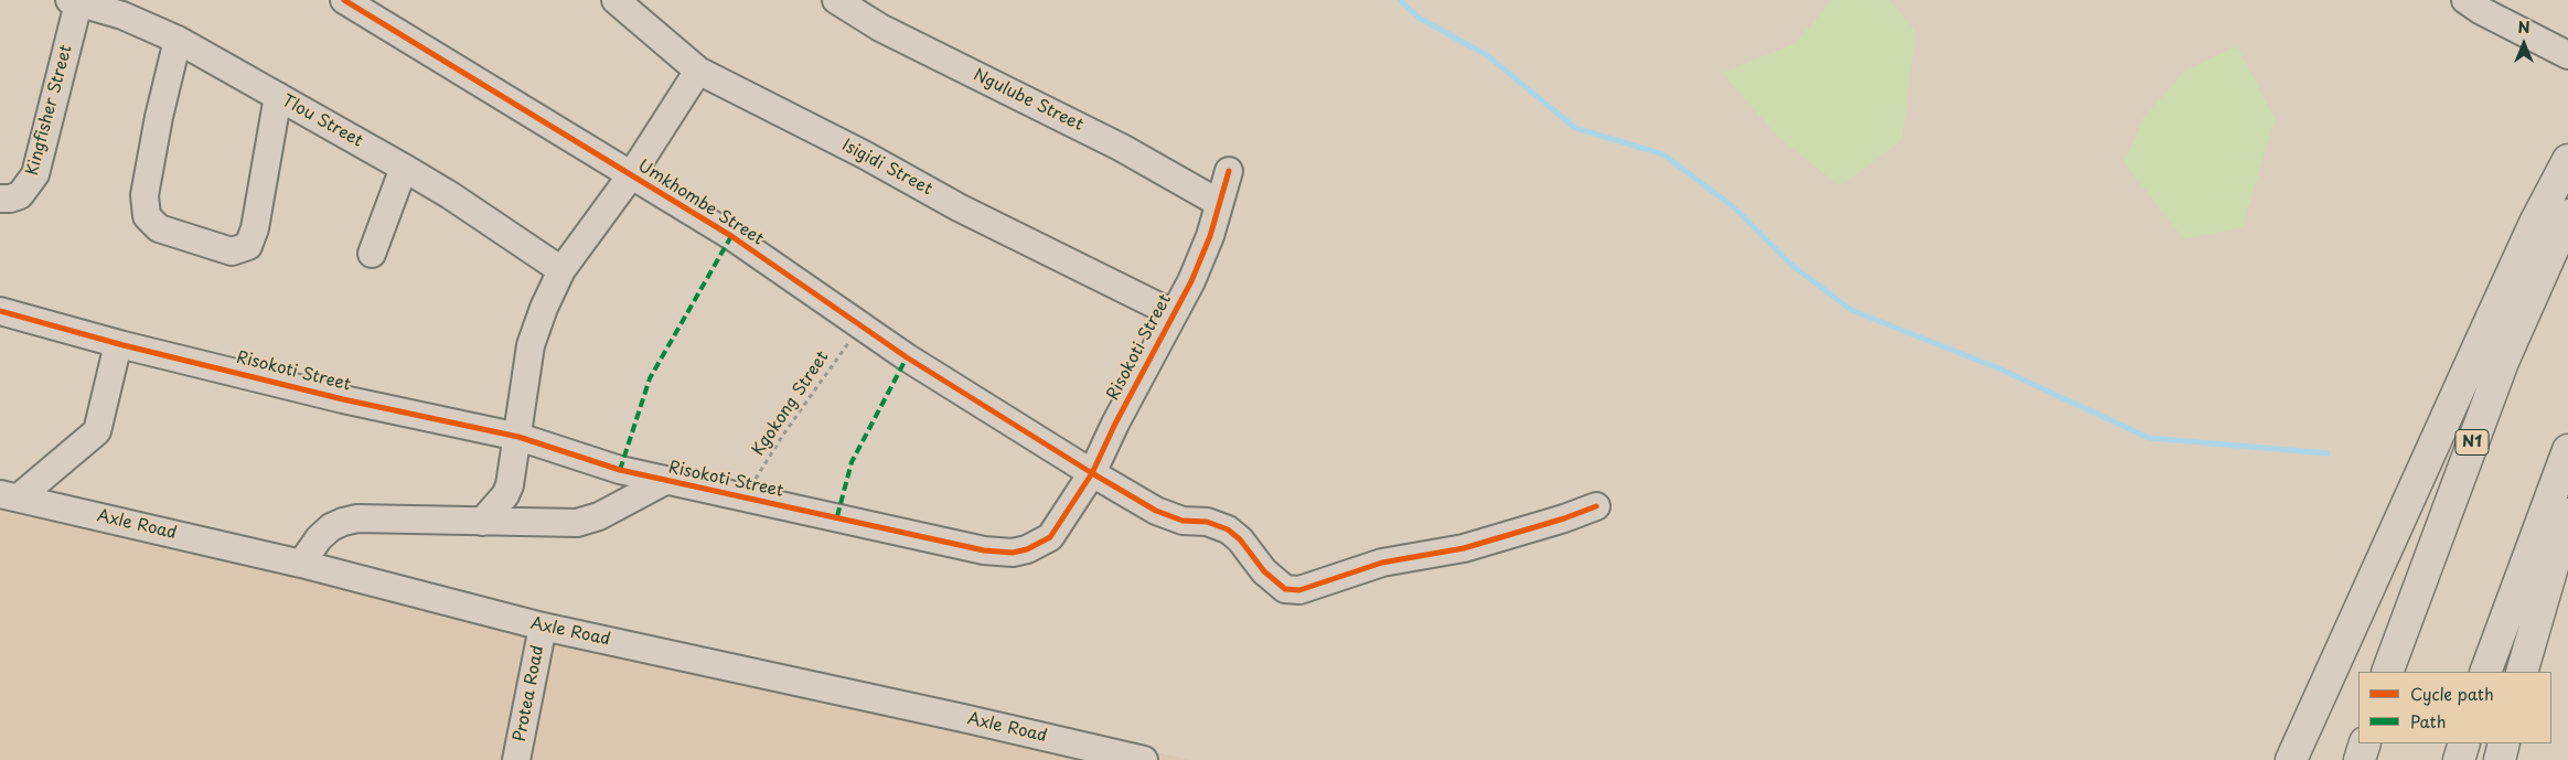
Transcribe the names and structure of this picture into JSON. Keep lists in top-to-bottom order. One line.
{"streets":{"highway":["N1"],"street":["Ngulube Street","Kingfisher Street","Tlou Street","Isigidi Street","Umkhombe Street","Risokoti Street","Axle Road","Protea Road"],"path":["Kgokong Street"]},"crossings":[["Ngulube Street","Risokoti Street"],["Kingfisher Street","Tlou Street"],["Isigidi Street","Risokoti Street"],["Umkhombe Street","Risokoti Street"],["Umkhombe Street","Kgokong Street"],["Risokoti Street","Kgokong Street"],["Axle Road","Protea Road"]],"legend":["Cycle path","Path"],"north":"top"}
